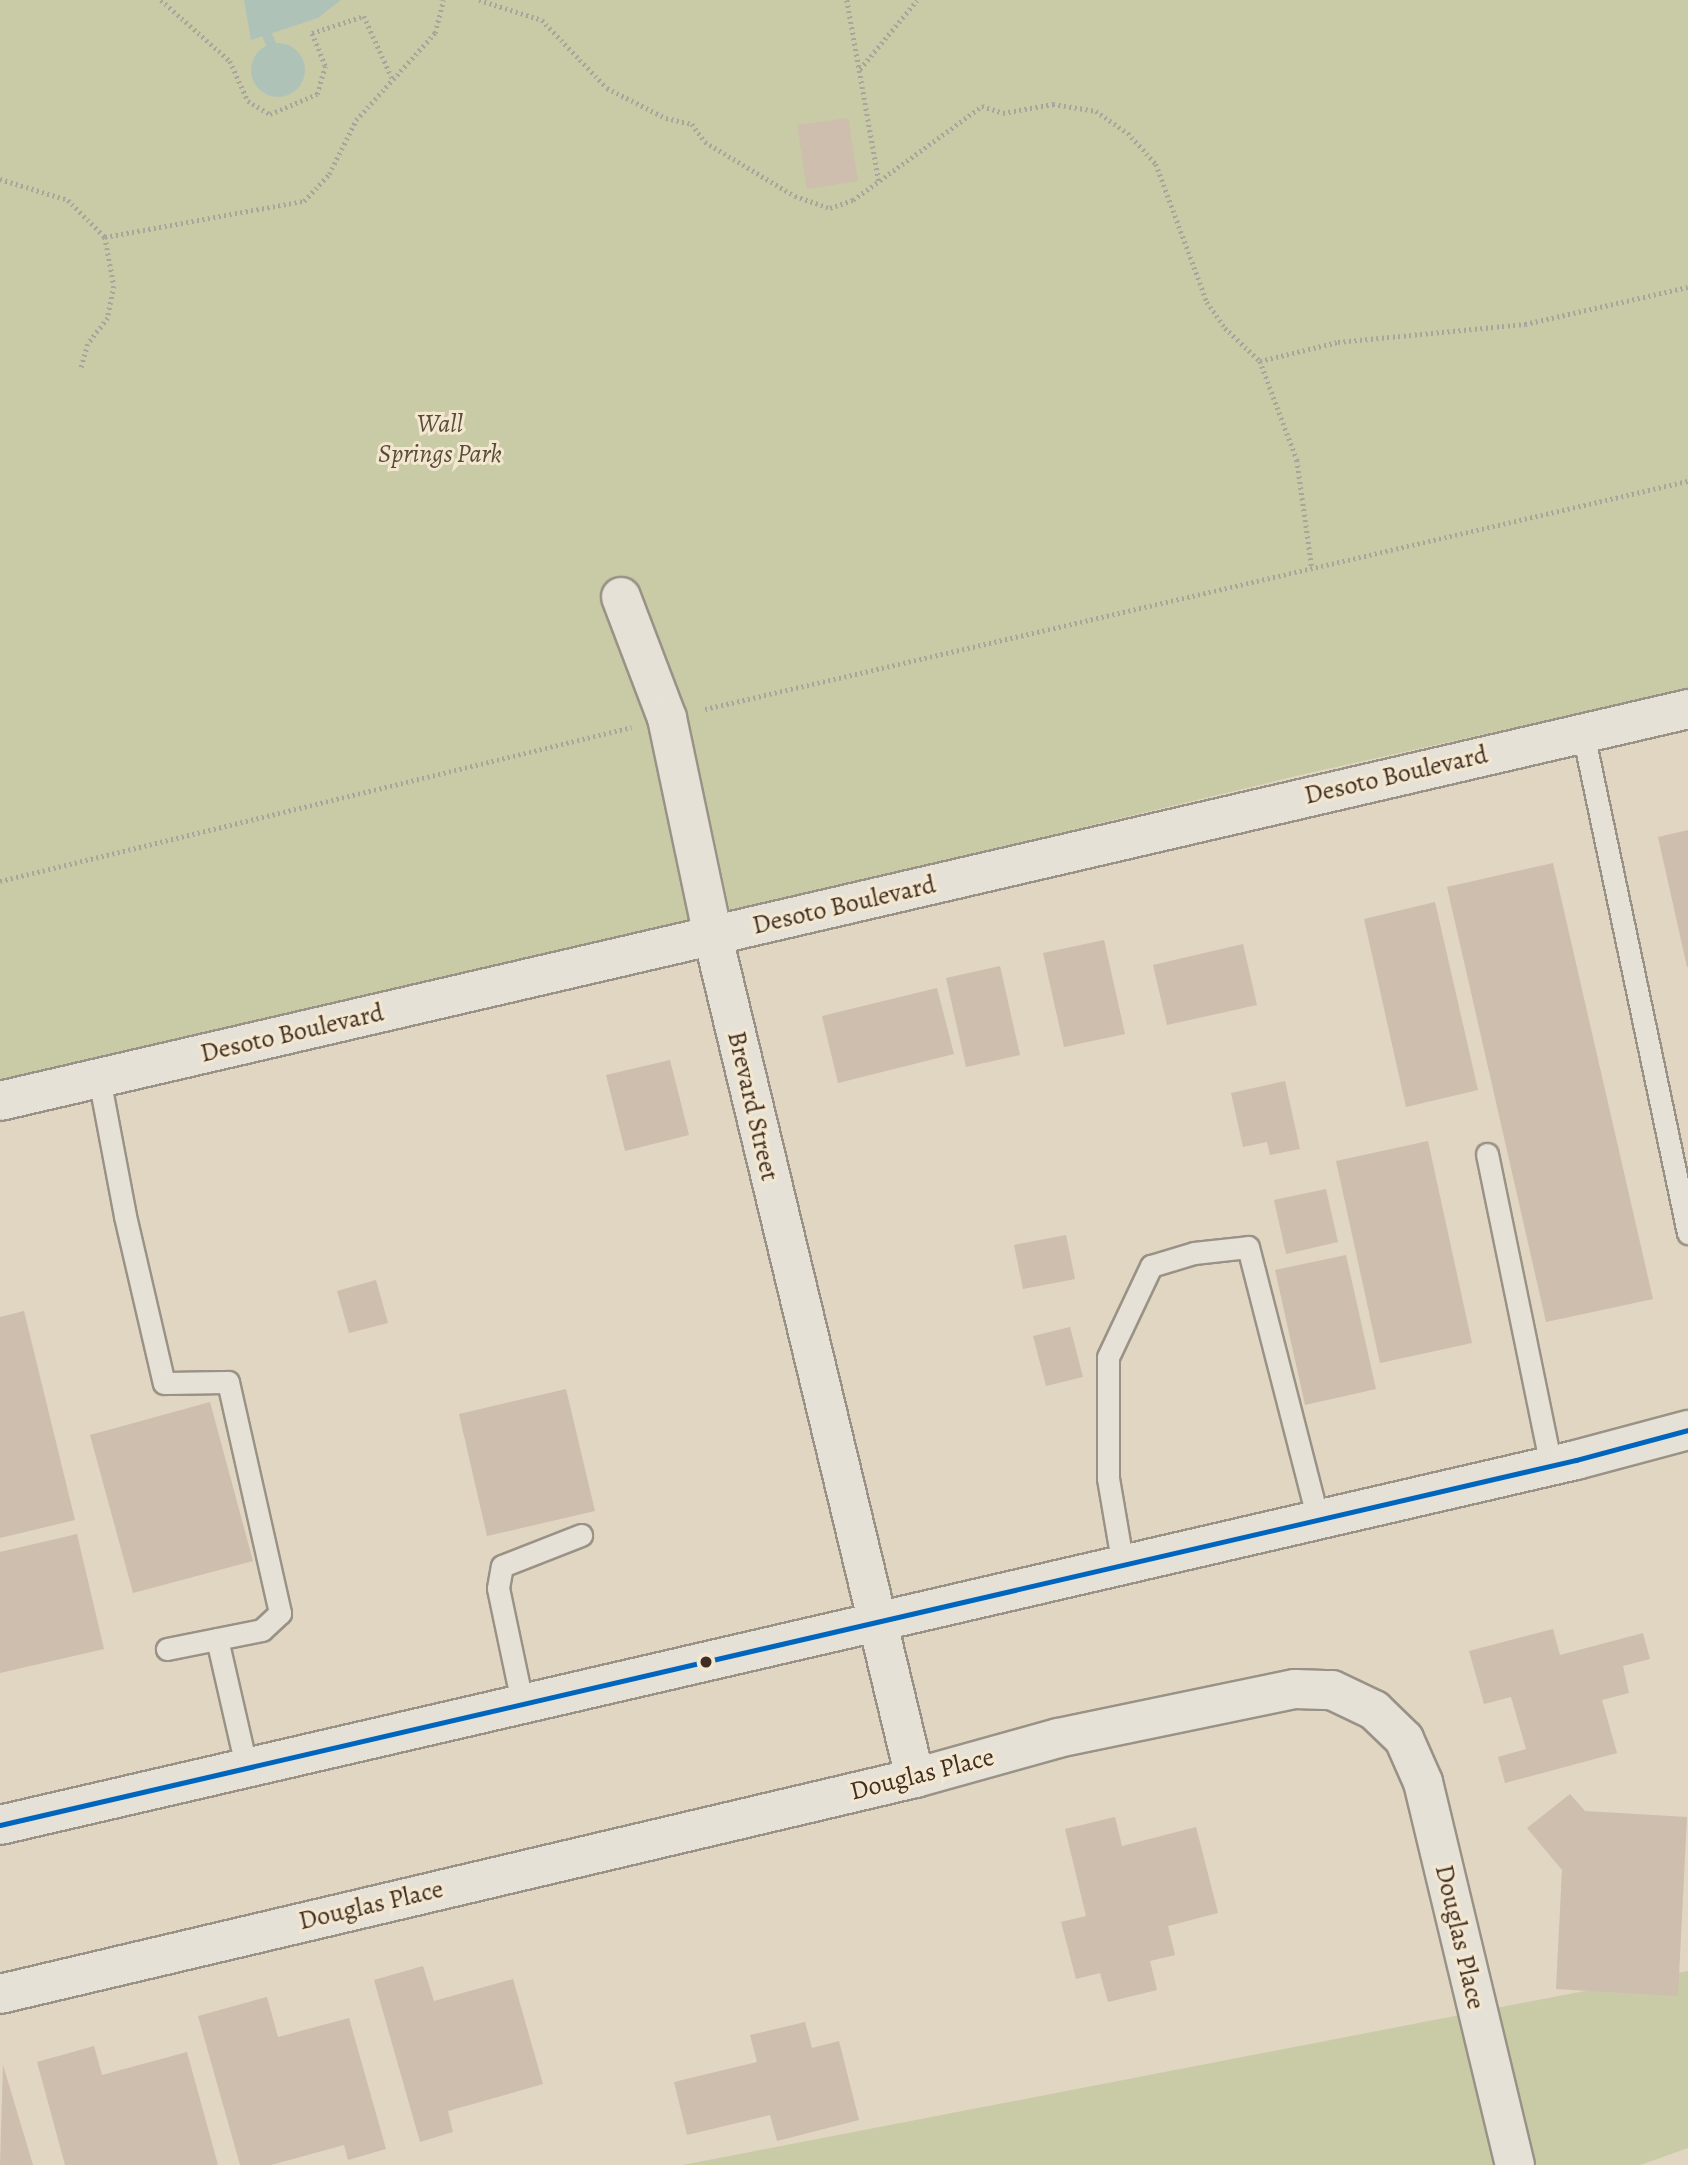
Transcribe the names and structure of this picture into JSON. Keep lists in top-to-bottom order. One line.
{"streets":{"street":["Desoto Boulevard","Brevard Street","Douglas Place"]},"crossings":[["Desoto Boulevard","Brevard Street"],["Brevard Street","Douglas Place"]],"parks":["Wall Springs Park"]}
